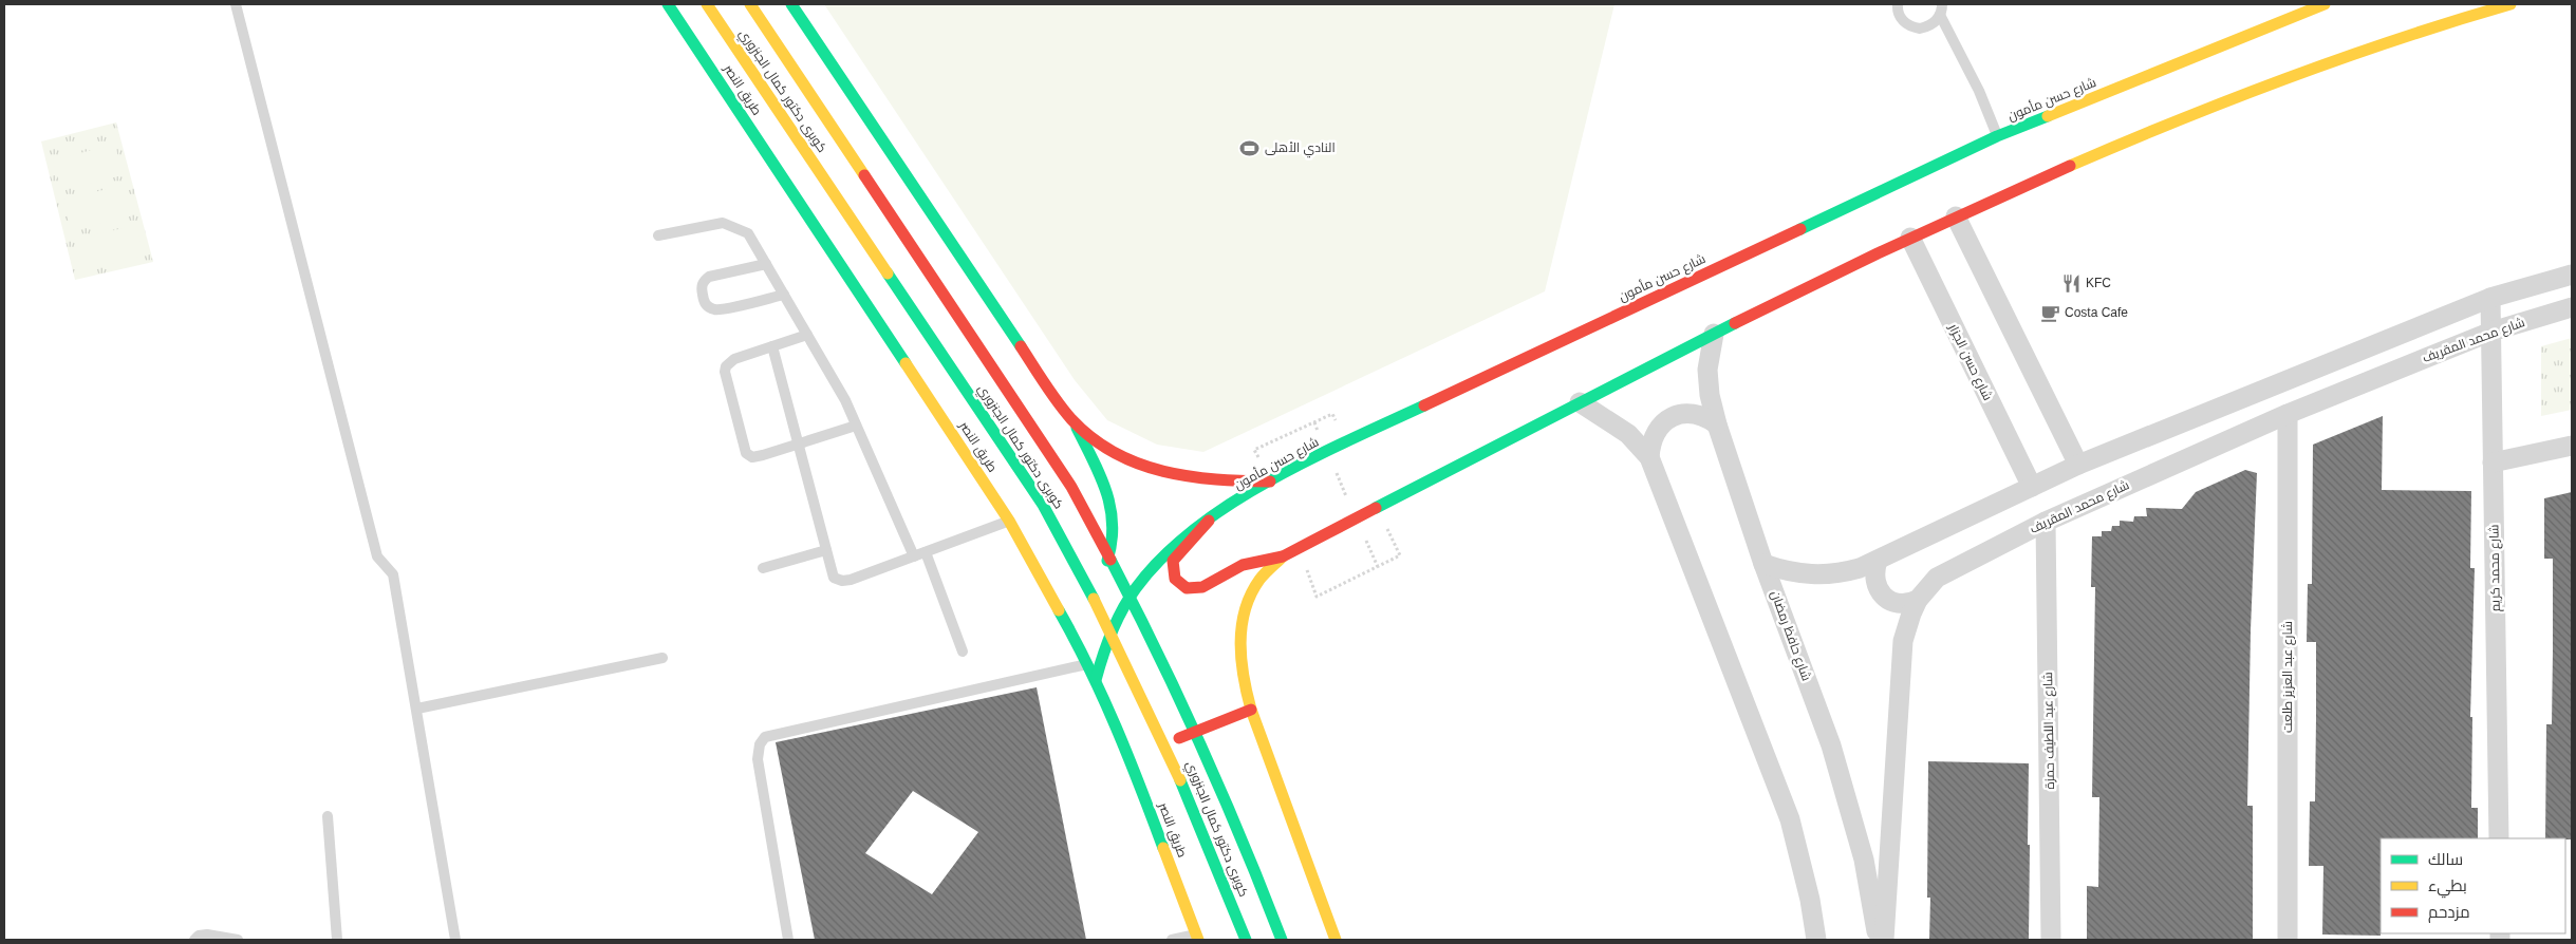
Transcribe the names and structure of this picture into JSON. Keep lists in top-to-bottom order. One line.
{"streets":{"main road":["طريق النصر","كوبرى دكتور كمال الجنزوري","شارع حسن مأمون"],"street":["شارع محمد المقريف","شارع حسن الجزار","شارع محمد كريم","شارع حافظ رمضان","شارع عبد العزيز طلعت","شارع عبد اللطيف حمزة"]},"crossings":[["طريق النصر","شارع حسن مأمون"],["شارع محمد المقريف","شارع محمد كريم"],["شارع محمد المقريف","شارع عبد العزيز طلعت"],["شارع محمد المقريف","شارع عبد اللطيف حمزة"]],"places":{"sports":["النادي الأهلى"],"restaurant":["KFC"],"cafe":["Costa Cafe"]},"legend":["سالك","بطيء","مزدحم"]}
